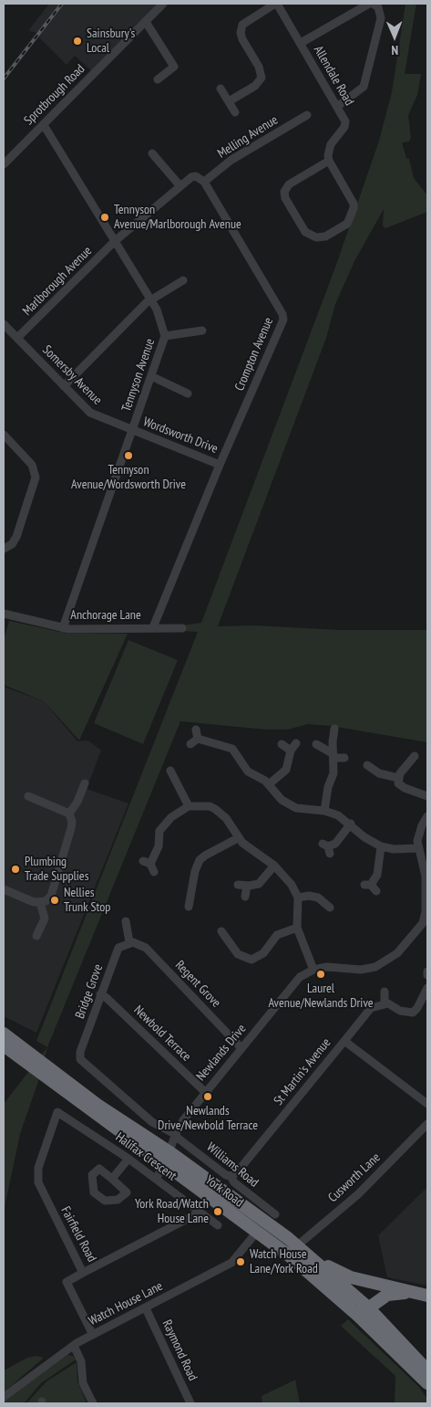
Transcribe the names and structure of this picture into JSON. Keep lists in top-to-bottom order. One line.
{"streets":{"highway":["York Road"],"street":["Allendale Road","Sprotbrough Road","Melling Avenue","Marlborough Avenue","Crompton Avenue","Somersby Avenue","Tennyson Avenue","Wordsworth Drive","Anchorage Lane","Regent Grove","Bridge Grove","Newbold Terrace","Newlands Drive","St Martin's Avenue","Halifax Crescent","Williams Road","Cusworth Lane","Fairfield Road","Watch House Lane","Raymond Road"]},"crossings":[["Sprotbrough Road","Tennyson Avenue"],["Melling Avenue","Crompton Avenue"],["Marlborough Avenue","Somersby Avenue"],["Marlborough Avenue","Tennyson Avenue"],["Crompton Avenue","Wordsworth Drive"],["Crompton Avenue","Anchorage Lane"],["Somersby Avenue","Tennyson Avenue"],["Somersby Avenue","Wordsworth Drive"],["Tennyson Avenue","Wordsworth Drive"],["Tennyson Avenue","Anchorage Lane"],["Regent Grove","Bridge Grove"],["Regent Grove","Newlands Drive"],["Bridge Grove","Newbold Terrace"],["Bridge Grove","Williams Road"],["Newbold Terrace","Newlands Drive"],["Newlands Drive","Halifax Crescent"],["Newlands Drive","Williams Road"],["Newlands Drive","York Road"],["St Martin's Avenue","Williams Road"],["Halifax Crescent","Fairfield Road"],["Williams Road","York Road"],["Williams Road","Watch House Lane"],["Cusworth Lane","York Road"],["York Road","Watch House Lane"],["Watch House Lane","Raymond Road"]],"places":["Sainsbury's Local","Tennyson Avenue/Marlborough Avenue","Tennyson Avenue/Wordsworth Drive","Plumbing Trade Supplies","Nellies Trunk Stop","Laurel Avenue/Newlands Drive","Newlands Drive/Newbold Terrace","York Road/Watch House Lane","Watch House Lane/York Road"],"north":"bottom"}
